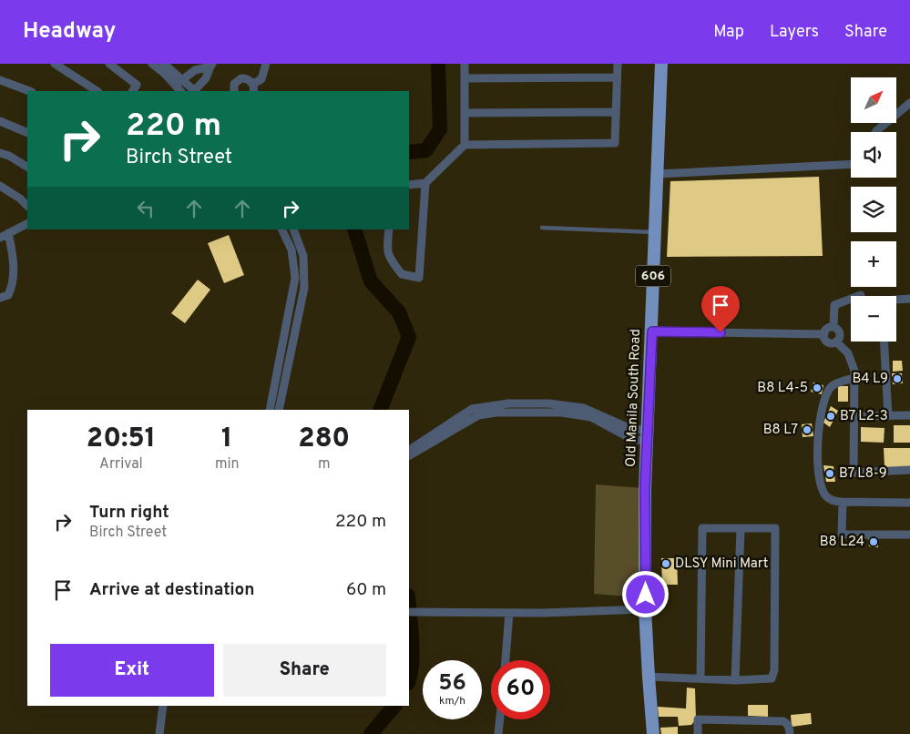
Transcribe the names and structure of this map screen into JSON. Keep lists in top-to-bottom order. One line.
{"streets":{"main road":["606","Old Manila South Road"]},"places":["B4 L9","B8 L4-5","B7 L2-3","B8 L7","B7 L8-9","B8 L24","DLSY Mini Mart"],"north":"top right","page":{"header":"Headway","nav":["Map","Layers","Share"],"map_buttons":["+","−"],"turn":["220 m","Birch Street"],"eta":["20:51","Arrival","1","min","280","m"],"list":[{"name":"Turn right","note":"Birch Street","value":"220 m"},{"name":"Arrive at destination","value":"60 m"}],"buttons":["Exit","Share"],"speed":"56 km/h","limit":"60"}}
